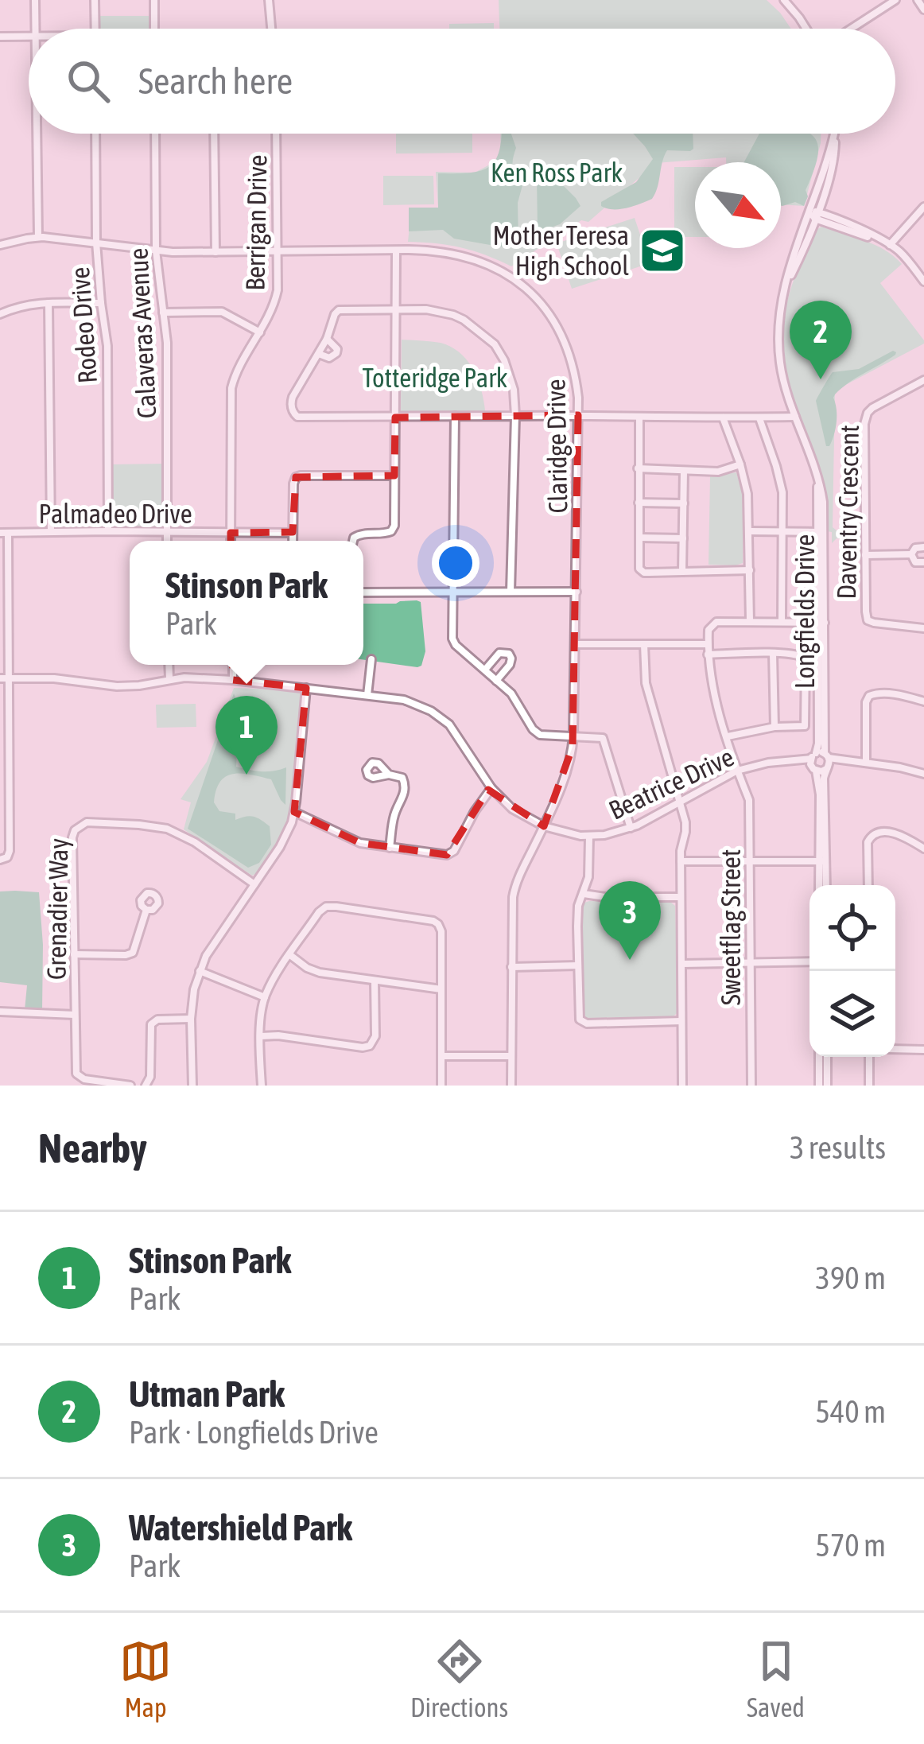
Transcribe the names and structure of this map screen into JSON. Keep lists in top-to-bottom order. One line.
{"streets":{"street":["Berrigan Drive","Rodeo Drive","Calaveras Avenue","Claridge Drive","Daventry Crescent","Palmadeo Drive","Longfields Drive","Beatrice Drive","Grenadier Way","Sweetflag Street"]},"crossings":[["Berrigan Drive","Claridge Drive"],["Berrigan Drive","Palmadeo Drive"],["Rodeo Drive","Claridge Drive"],["Rodeo Drive","Palmadeo Drive"],["Calaveras Avenue","Claridge Drive"],["Calaveras Avenue","Palmadeo Drive"],["Claridge Drive","Beatrice Drive"],["Longfields Drive","Beatrice Drive"],["Beatrice Drive","Sweetflag Street"]],"parks":["Ken Ross Park","Totteridge Park"],"places":{"school or university":["Mother Teresa High School"]},"north":"bottom right","page":{"search":"Search here","pins":["2","1","3"],"popup":["Stinson Park","Park"],"heading":["Nearby","3 results"],"list":[{"mark":"1","name":"Stinson Park","note":"Park","value":"390 m"},{"mark":"2","name":"Utman Park","note":"Park · Longfields Drive","value":"540 m"},{"mark":"3","name":"Watershield Park","note":"Park","value":"570 m"}],"nav":["Map","Directions","Saved"]}}
